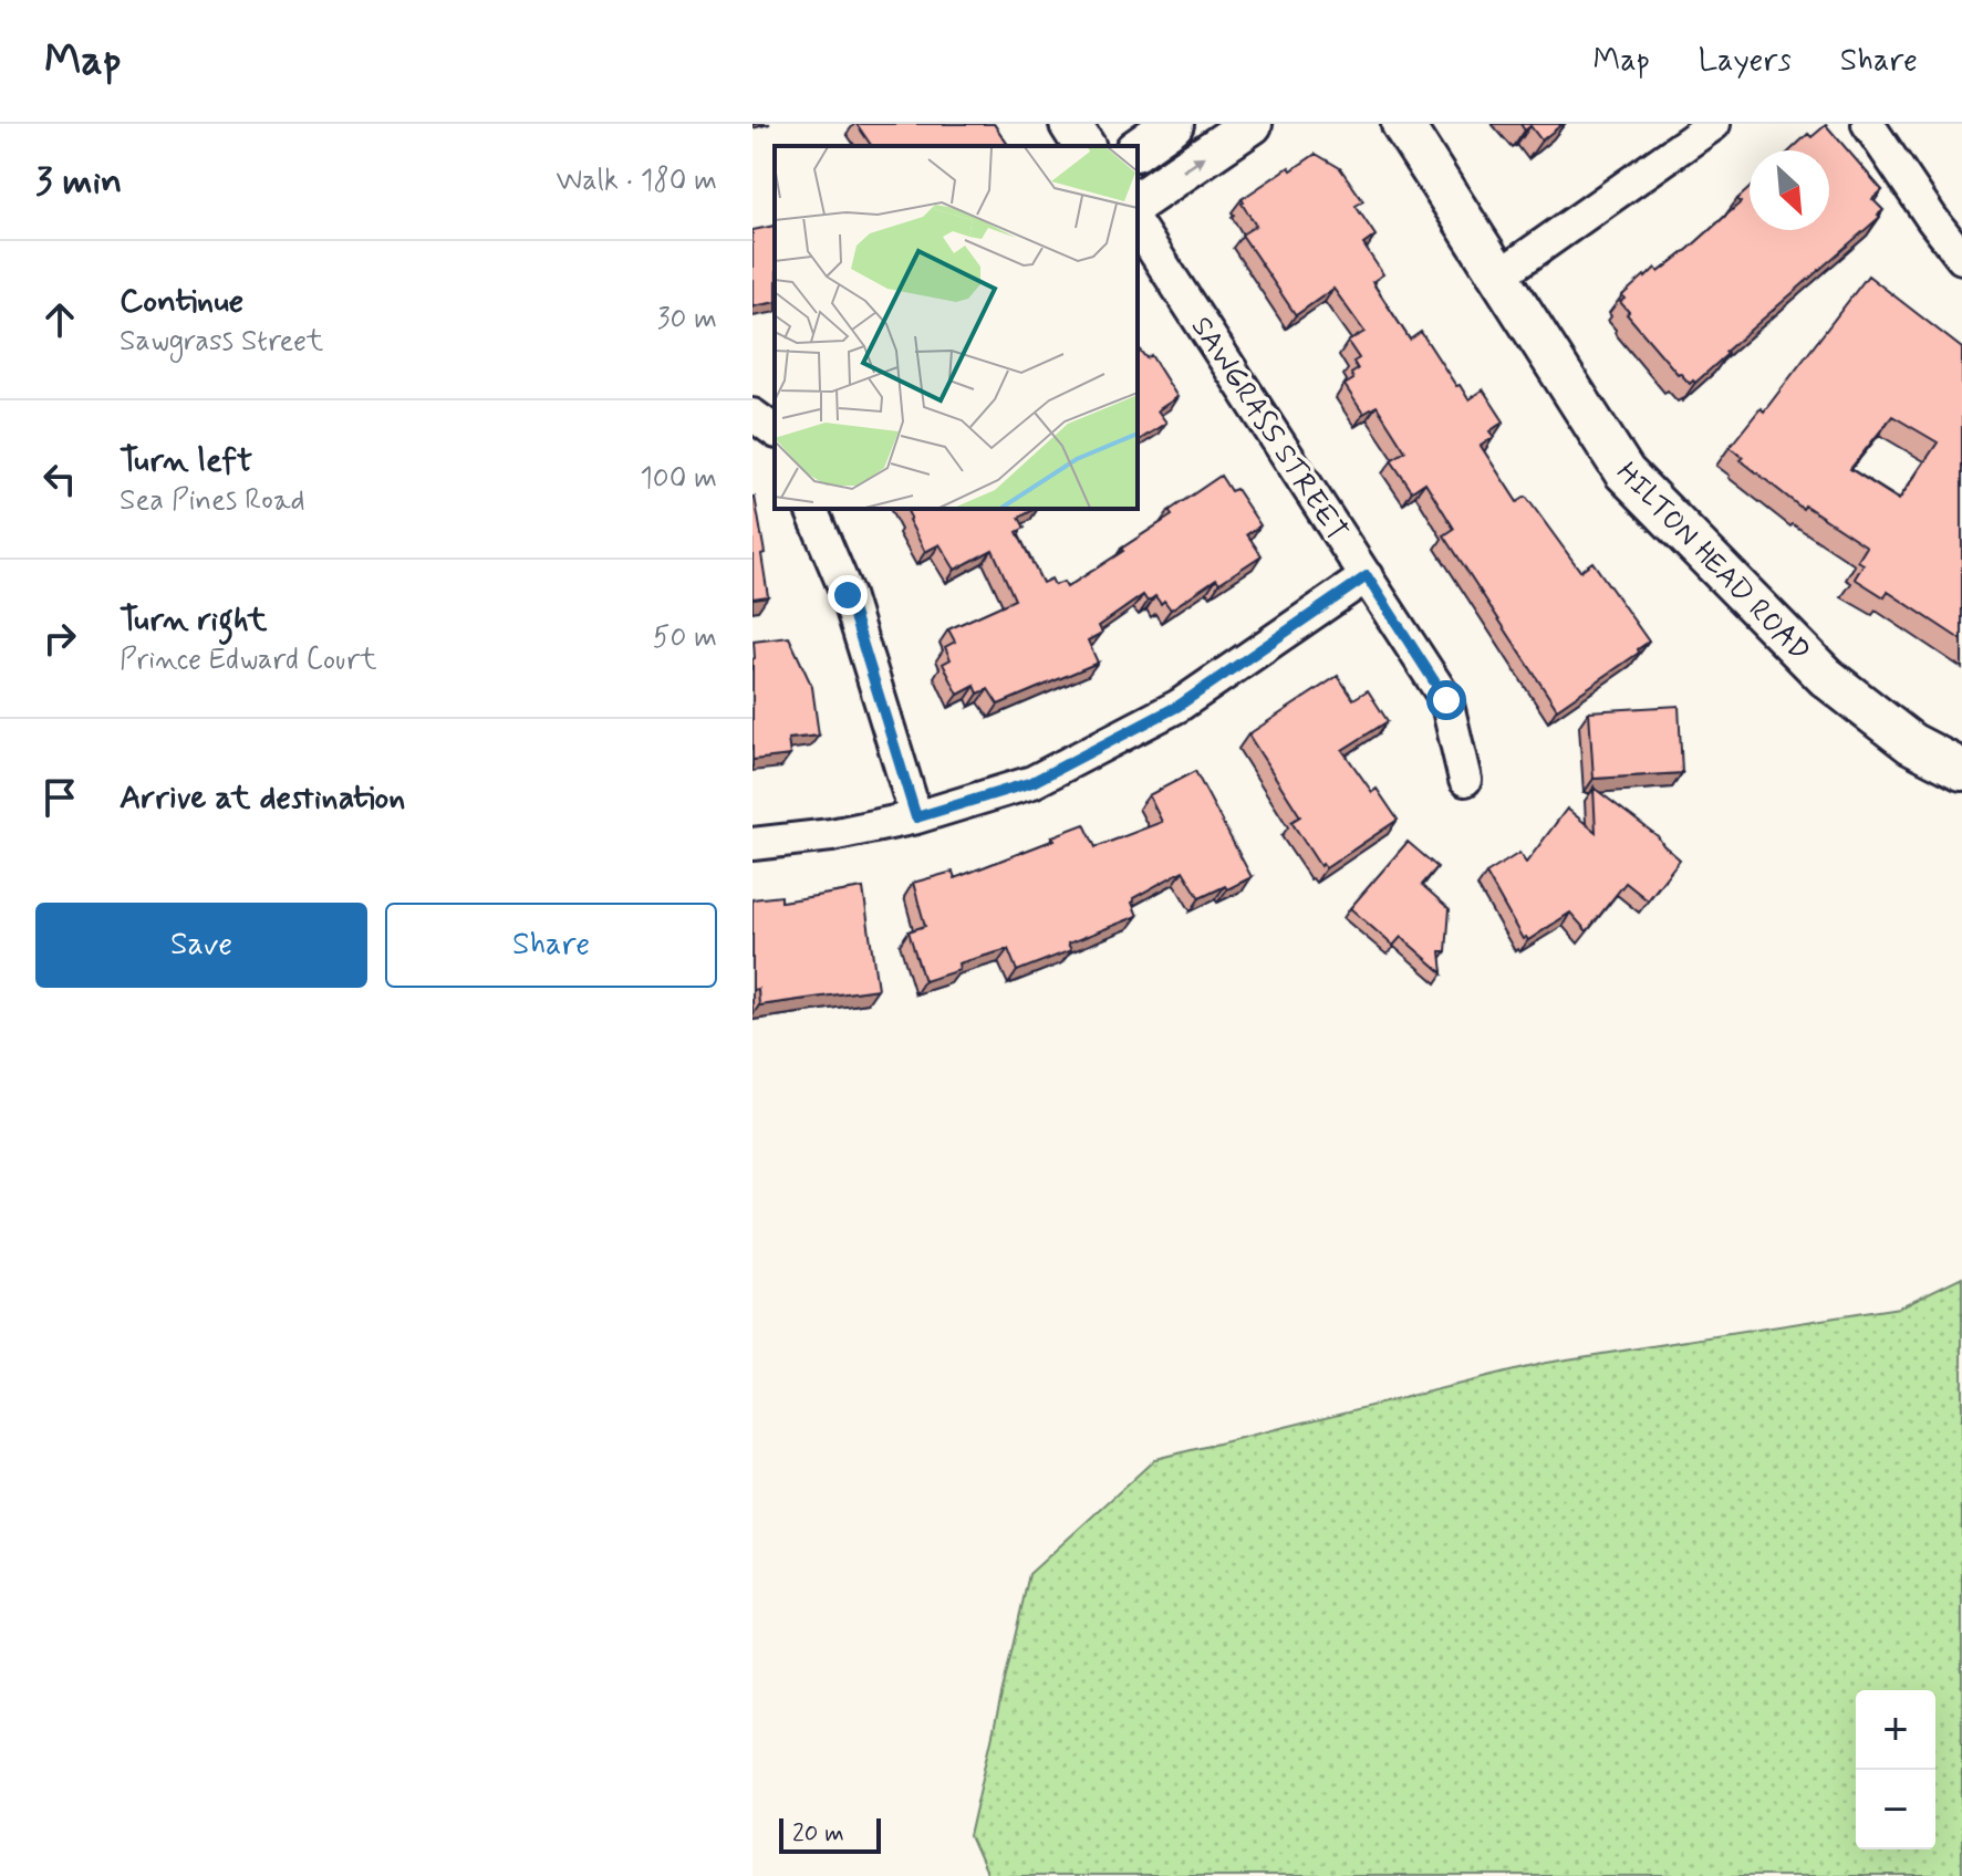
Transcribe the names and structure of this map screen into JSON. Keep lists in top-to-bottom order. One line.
{"streets":{"street":["SAWGRASS STREET","HILTON HEAD ROAD"]},"scale_bar":"20 m","north":"bottom right","page":{"header":"Map","nav":["Map","Layers","Share"],"heading":["3 min","Walk · 180 m"],"list":[["Continue","Sawgrass Street","30 m"],["Turn left","Sea Pines Road","100 m"],["Turn right","Prince Edward Court","50 m"],"Arrive at destination"],"buttons":["Save","Share"],"map_buttons":["+","−"],"scale":"20 m"}}
